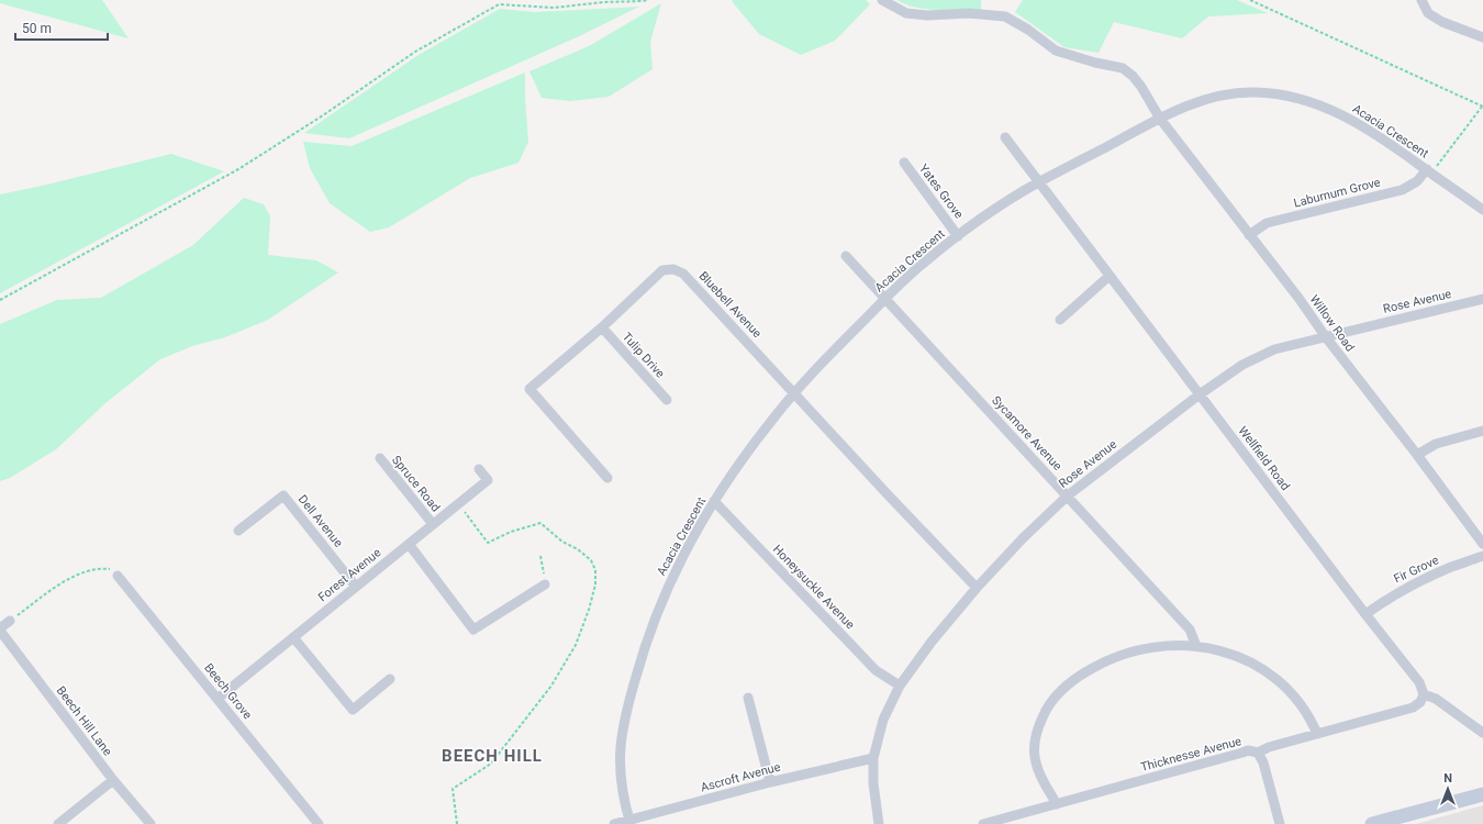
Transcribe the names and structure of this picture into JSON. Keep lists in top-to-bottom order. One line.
{"streets":{"street":["Acacia Crescent","Yates Grove","Laburnum Grove","Rose Avenue","Bluebell Avenue","Willow Road","Tulip Drive","Sycamore Avenue","Wellfield Road","Spruce Road","Dell Avenue","Fir Grove","Forest Avenue","Honeysuckle Avenue","Beech Grove","Beech Hill Lane","Thicknesse Avenue","Ascroft Avenue"]},"crossings":[["Acacia Crescent","Yates Grove"],["Acacia Crescent","Laburnum Grove"],["Acacia Crescent","Bluebell Avenue"],["Acacia Crescent","Willow Road"],["Acacia Crescent","Sycamore Avenue"],["Acacia Crescent","Wellfield Road"],["Acacia Crescent","Honeysuckle Avenue"],["Acacia Crescent","Ascroft Avenue"],["Laburnum Grove","Willow Road"],["Rose Avenue","Bluebell Avenue"],["Rose Avenue","Willow Road"],["Rose Avenue","Sycamore Avenue"],["Rose Avenue","Wellfield Road"],["Rose Avenue","Honeysuckle Avenue"],["Rose Avenue","Ascroft Avenue"],["Bluebell Avenue","Tulip Drive"],["Wellfield Road","Fir Grove"],["Wellfield Road","Thicknesse Avenue"],["Spruce Road","Forest Avenue"],["Dell Avenue","Forest Avenue"],["Forest Avenue","Beech Grove"]],"districts":["BEECH HILL"],"scale_bar":"50 m","north":"top"}
